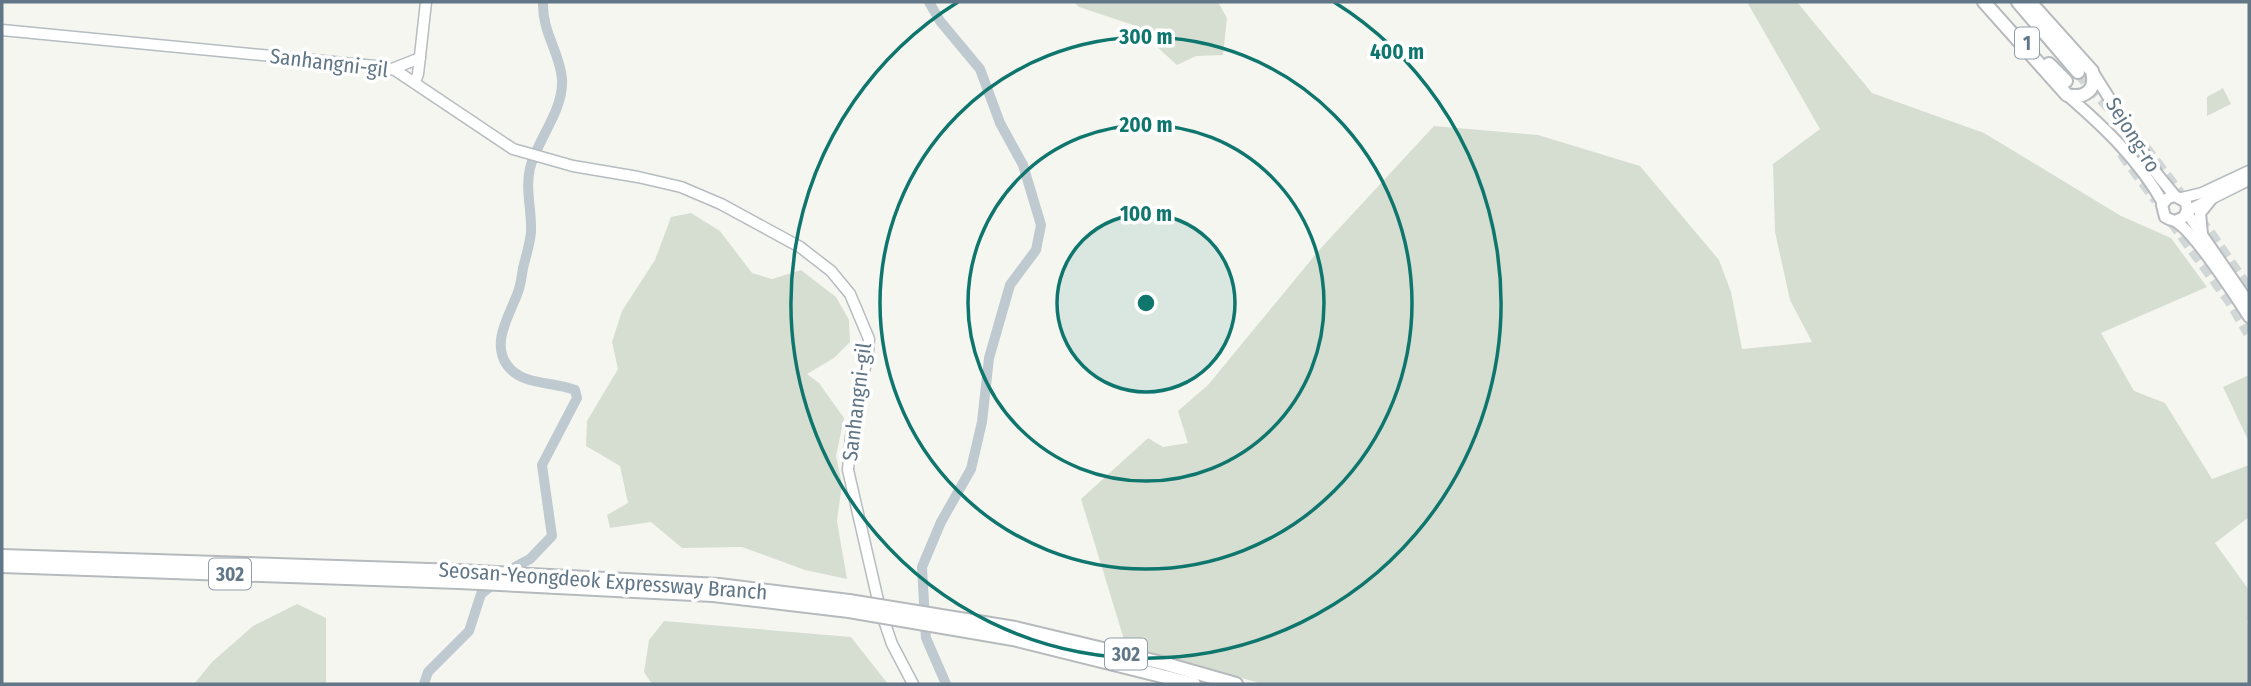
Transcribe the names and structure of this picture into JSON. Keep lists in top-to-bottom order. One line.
{"streets":{"highway":["1","302","Seosan-Yeongdeok Expressway Branch"],"main road":["Sanhangni-gil","Sejong-ro"]},"rings":["300 m","400 m","200 m","100 m"]}
